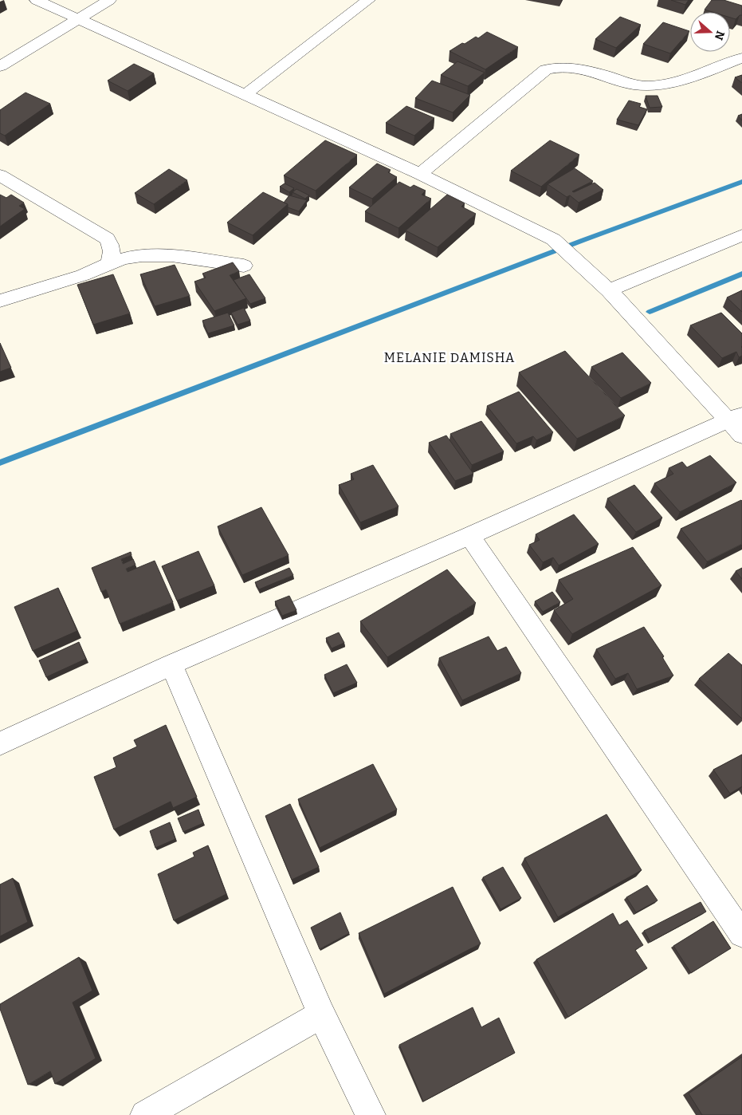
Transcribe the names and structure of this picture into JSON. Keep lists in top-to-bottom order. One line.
{"districts":["MELANIE DAMISHA"],"north":"right"}
